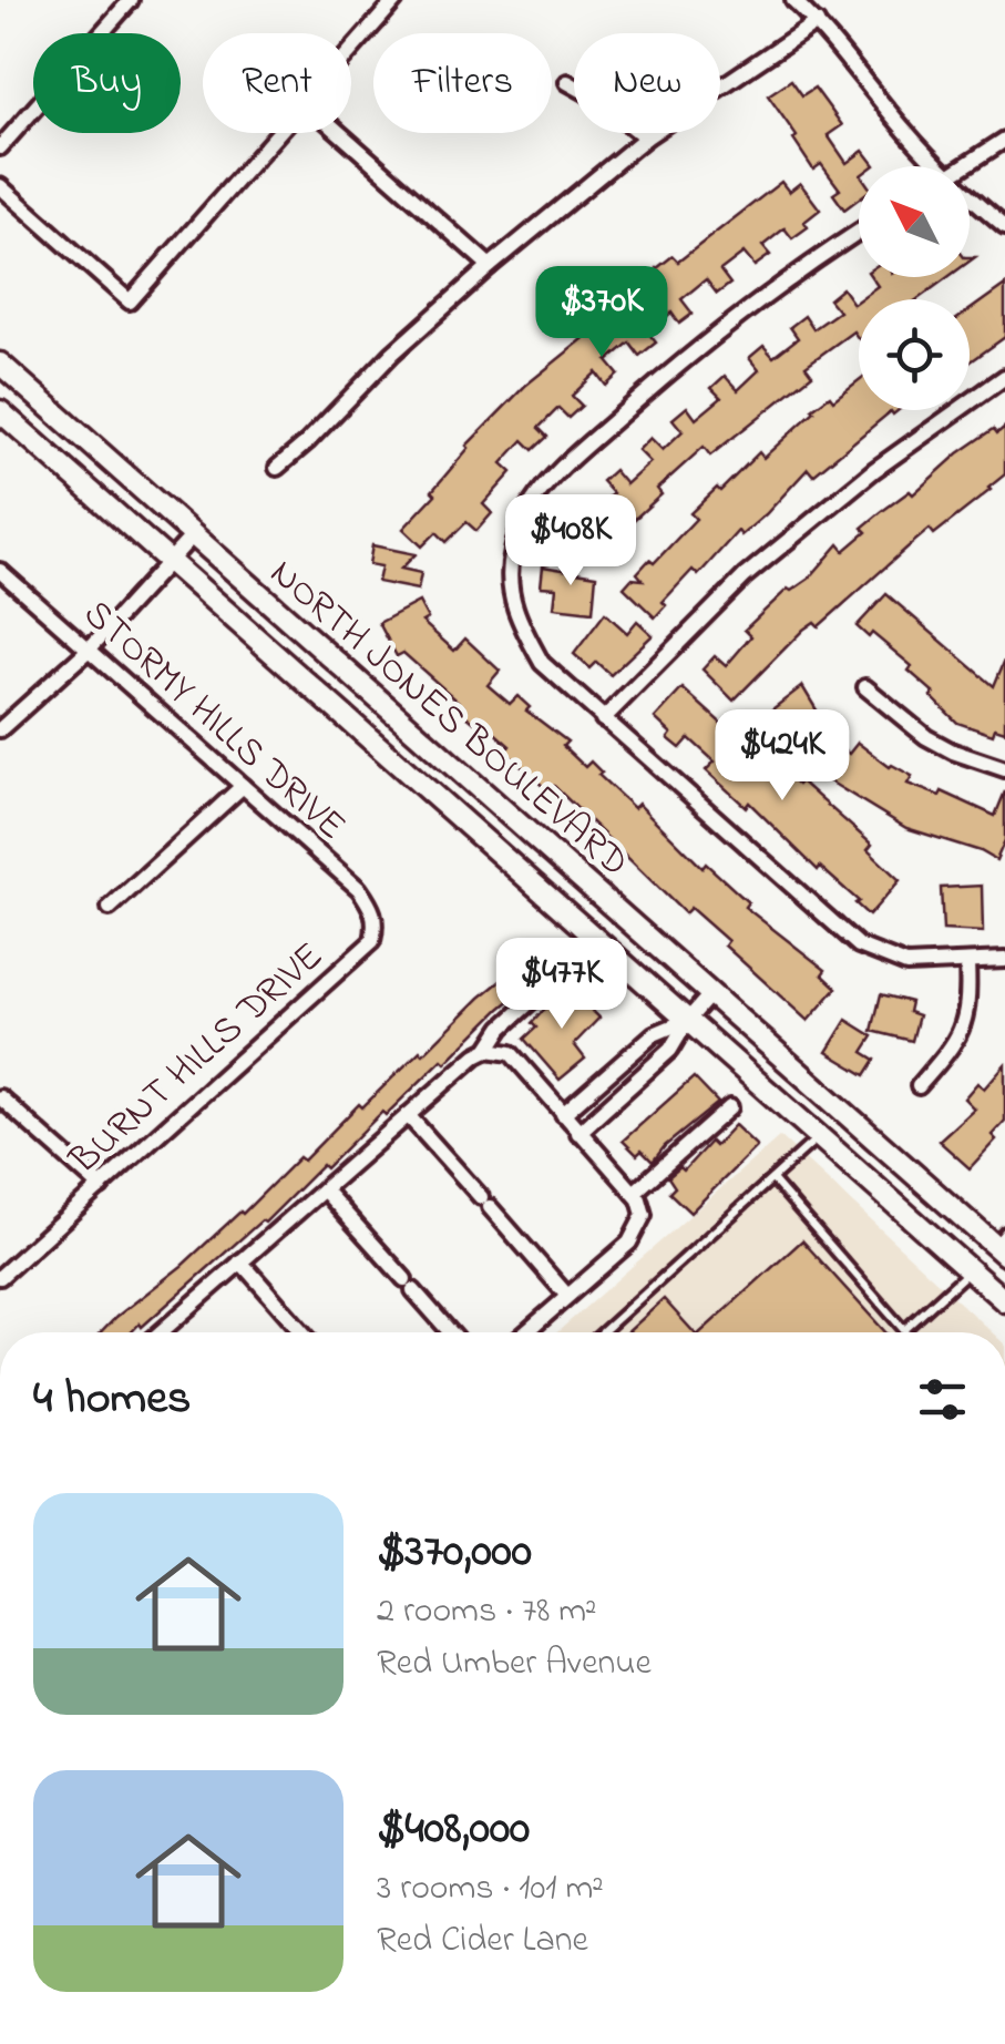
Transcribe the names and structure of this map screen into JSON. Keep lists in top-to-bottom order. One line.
{"streets":{"main road":["NORTH JONES BOULEVARD"],"street":["STORMY HILLS DRIVE","BURNT HILLS DRIVE"]},"crossings":[["STORMY HILLS DRIVE","BURNT HILLS DRIVE"]],"north":"top left","page":{"chip":["Buy","Rent","Filters","New"],"price":["$370K","$408K","$424K","$477K"],"heading":"4 homes","list":[{"name":"$370,000","note":"2 rooms · 78 m² · Red Umber Avenue"},{"name":"$408,000","note":"3 rooms · 101 m² · Red Cider Lane"}]}}
